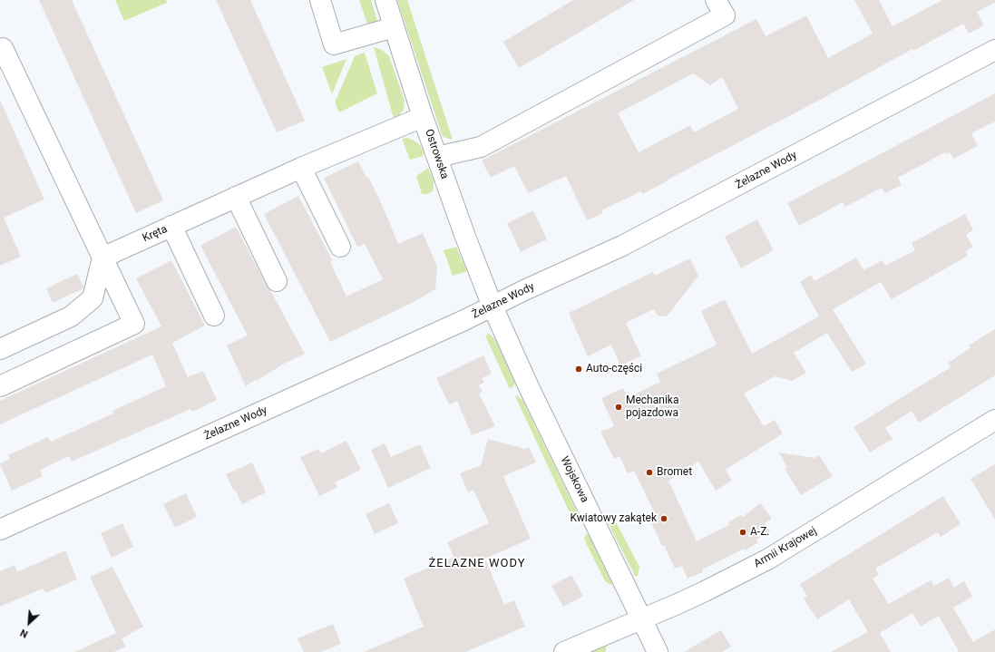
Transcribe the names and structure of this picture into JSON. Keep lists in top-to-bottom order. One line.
{"streets":{"street":["Ostrowska","Żelazne Wody","Kręta","Wojskowa","Armii Krajowej"]},"crossings":[["Ostrowska","Żelazne Wody"],["Ostrowska","Kręta"],["Ostrowska","Wojskowa"],["Żelazne Wody","Wojskowa"],["Wojskowa","Armii Krajowej"]],"districts":["ŻELAZNE WODY"],"places":["Auto-części","Mechanika pojazdowa","Bromet","Kwiatowy zakątek","A-Z."],"north":"bottom left"}
